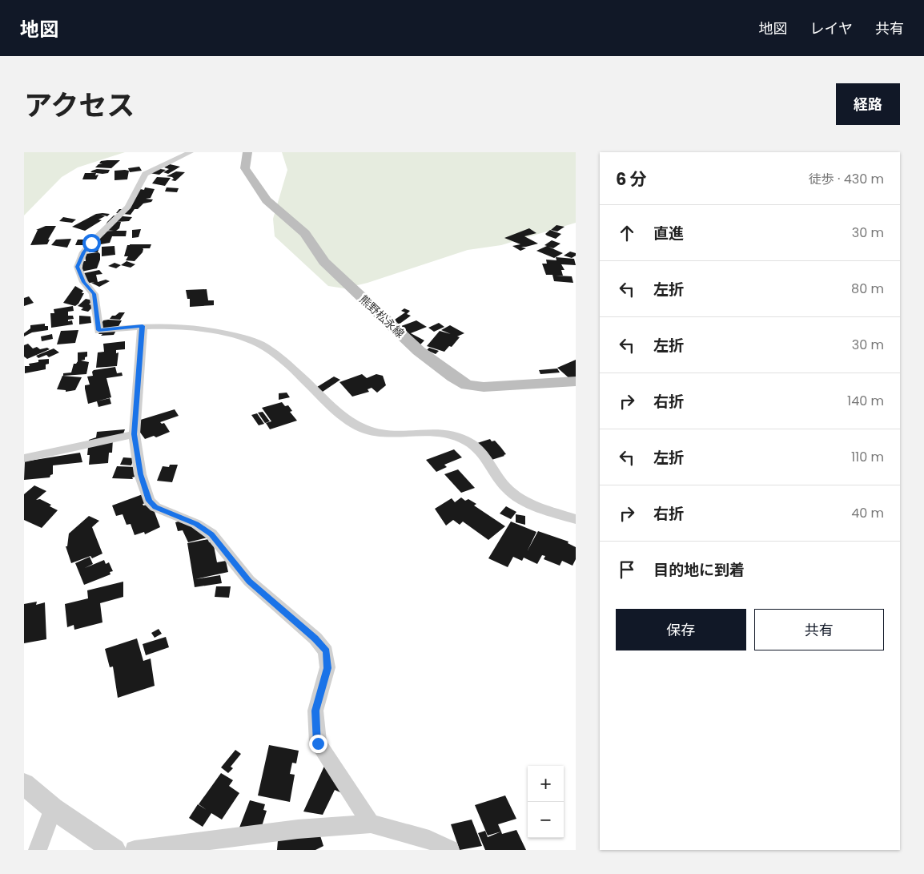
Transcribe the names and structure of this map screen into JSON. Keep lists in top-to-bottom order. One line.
{"streets":{"main road":["熊野松永線"]},"page":{"header":"地図","nav":["地図","レイヤ","共有"],"title":"アクセス","buttons":["経路",["保存","共有"]],"heading":["6 分","徒歩 · 430 m"],"list":[["直進","30 m"],["左折","80 m"],["左折","30 m"],["右折","140 m"],["左折","110 m"],["右折","40 m"],"目的地に到着"],"map_buttons":["+","−"]}}
